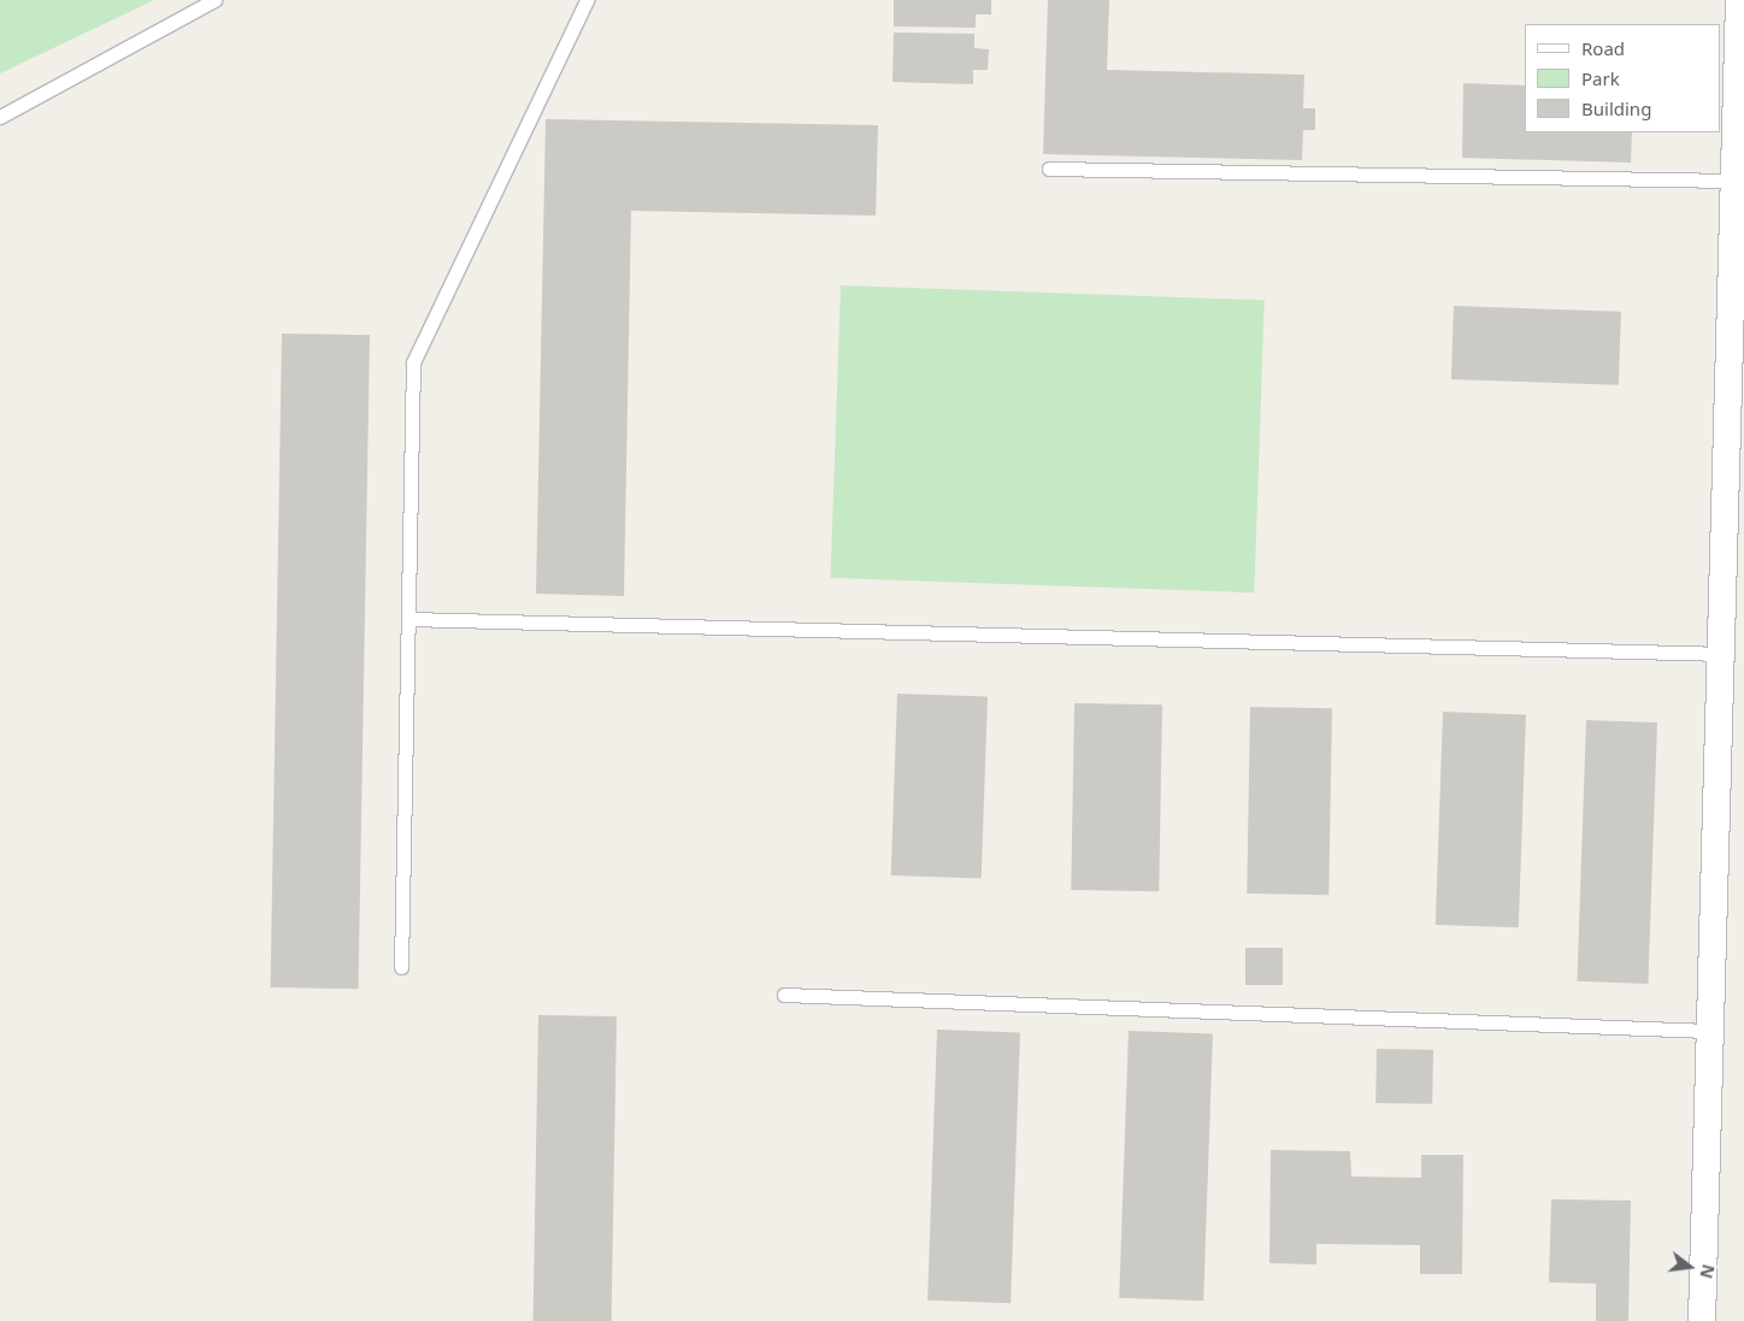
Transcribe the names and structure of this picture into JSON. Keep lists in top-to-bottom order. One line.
{"legend":["Road","Park","Building"],"north":"right"}
